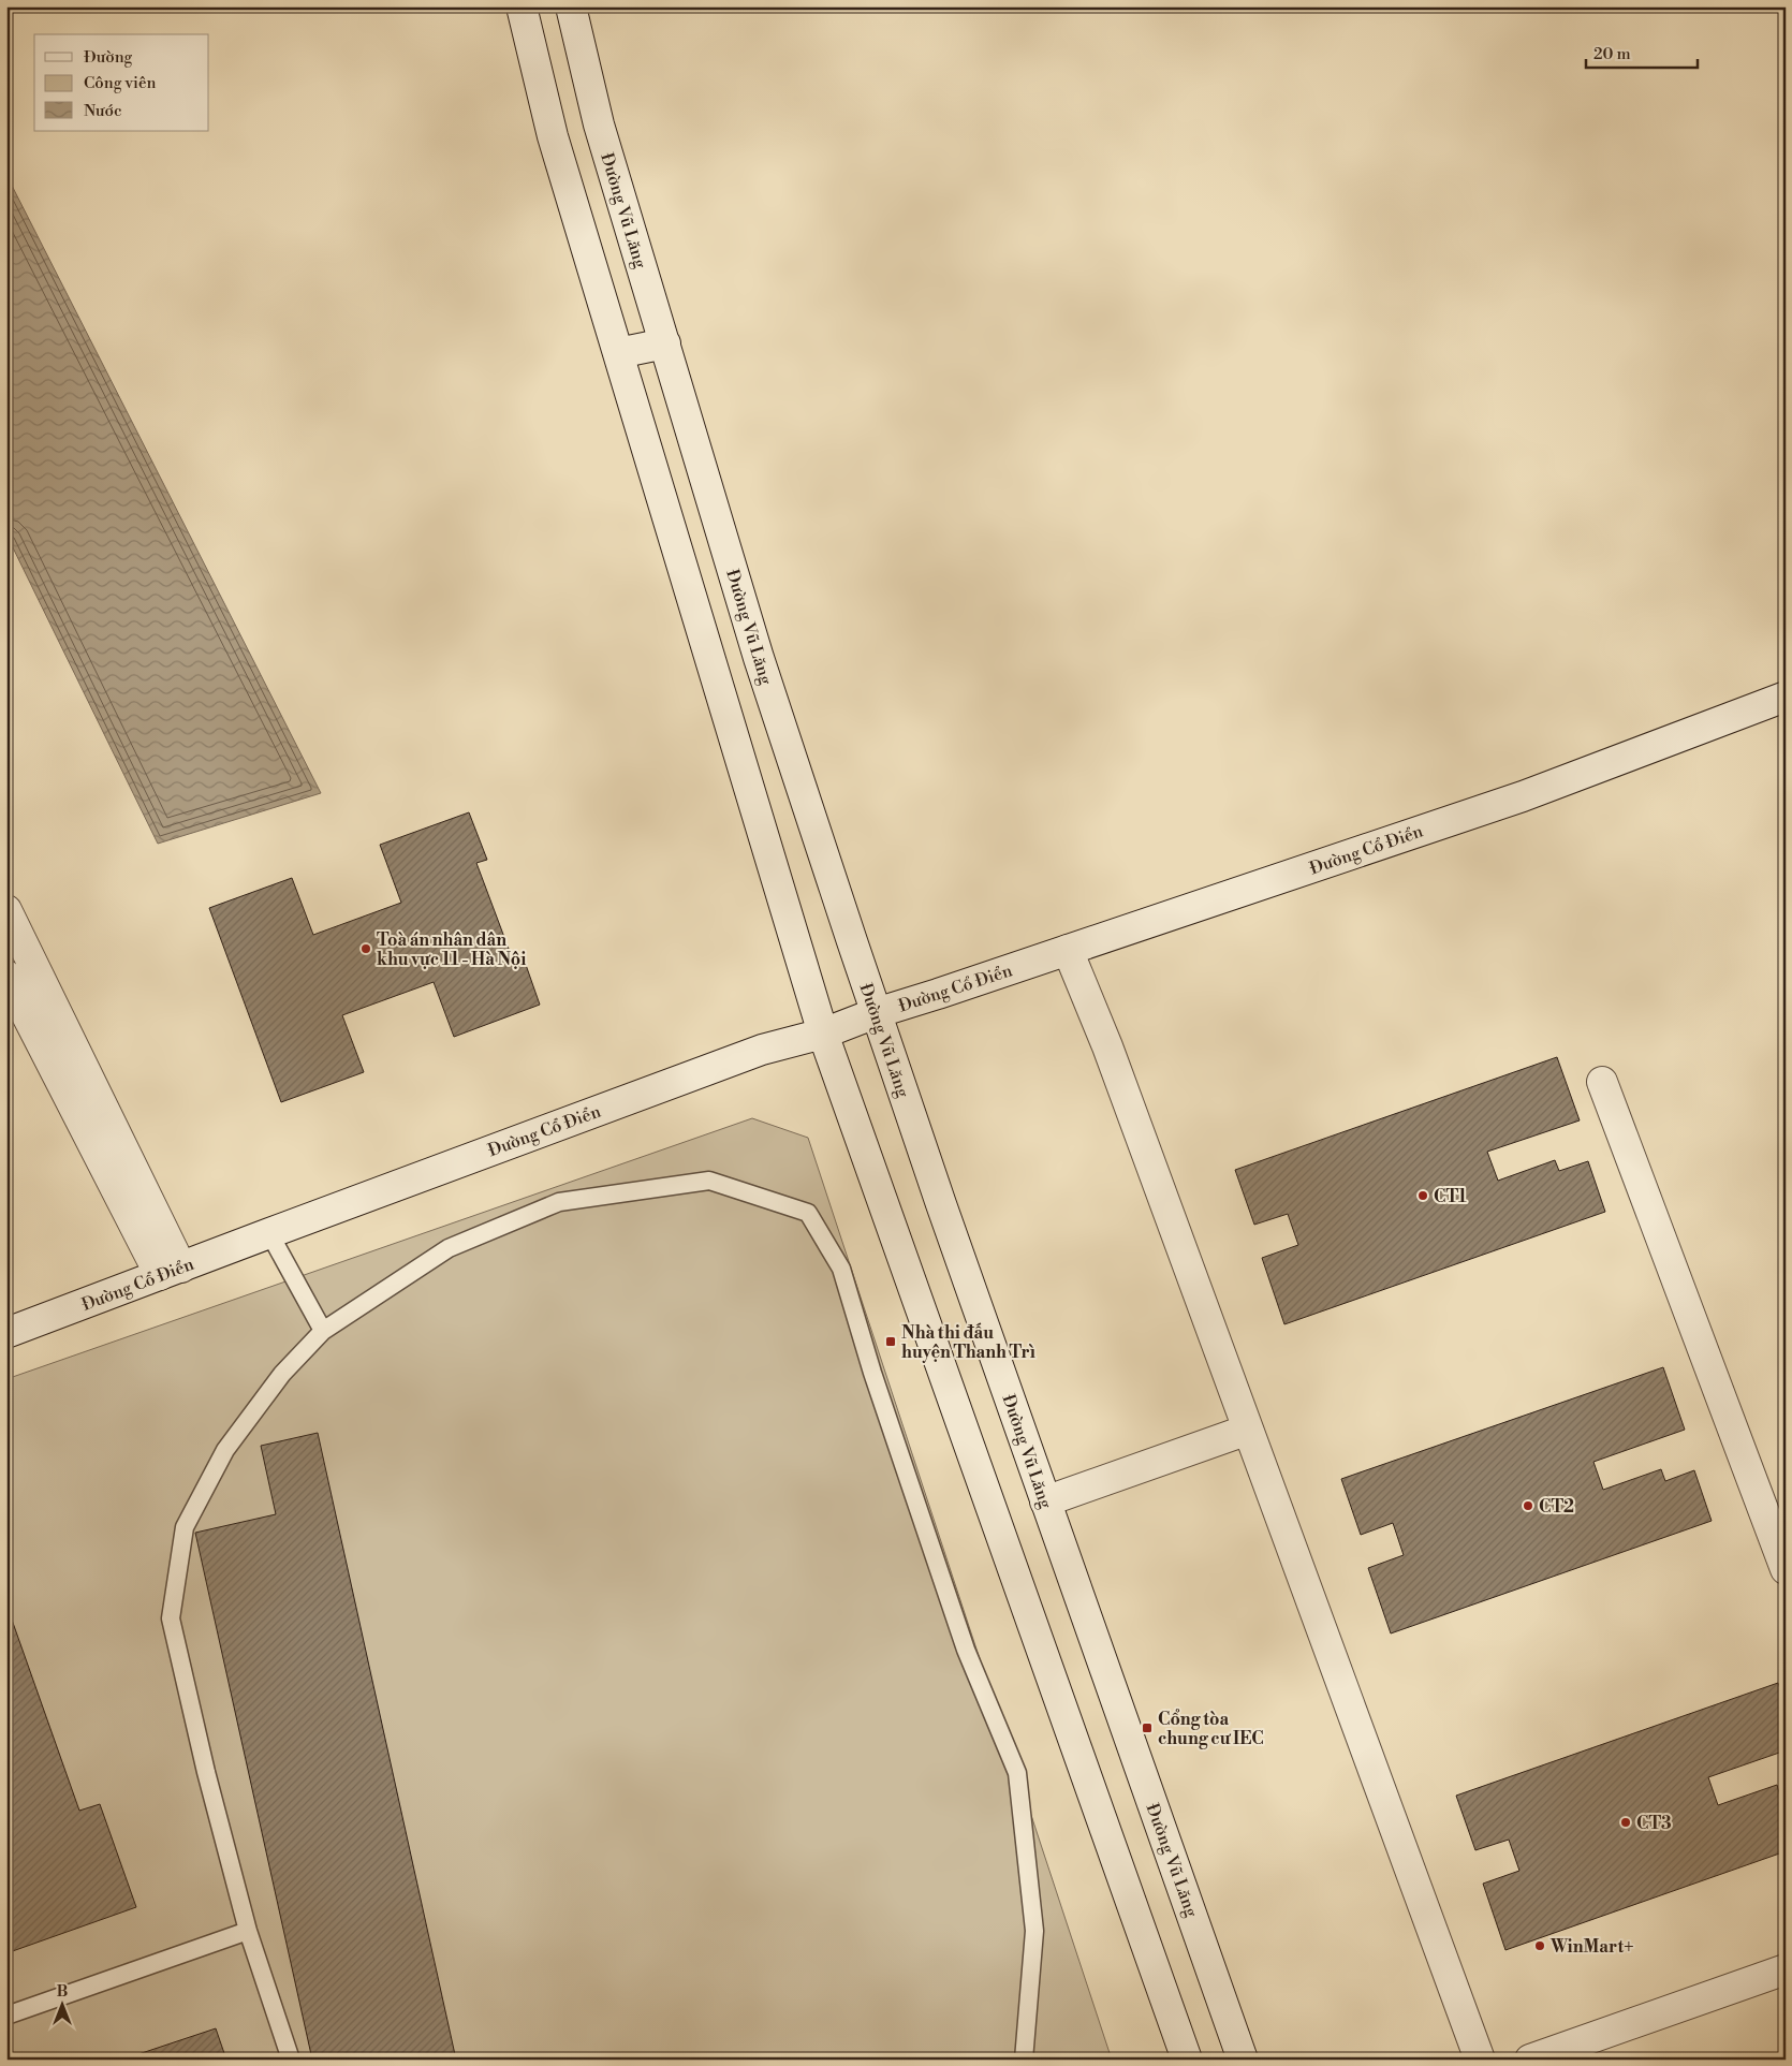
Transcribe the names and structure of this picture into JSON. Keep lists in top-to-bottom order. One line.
{"streets":{"street":["Đường Vũ Lăng","Đường Cổ Điển"]},"crossings":[["Đường Vũ Lăng","Đường Cổ Điển"]],"places":{"other":["Toà án nhân dân khu vực 11 - Hà Nội","CT1","CT2","CT3","WinMart+"],"transit":["Nhà thi đấu huyện Thanh Trì","Cổng tòa chung cư IEC"]},"legend":["Đường","Công viên","Nước"],"scale_bar":"20 m","north":"top"}
